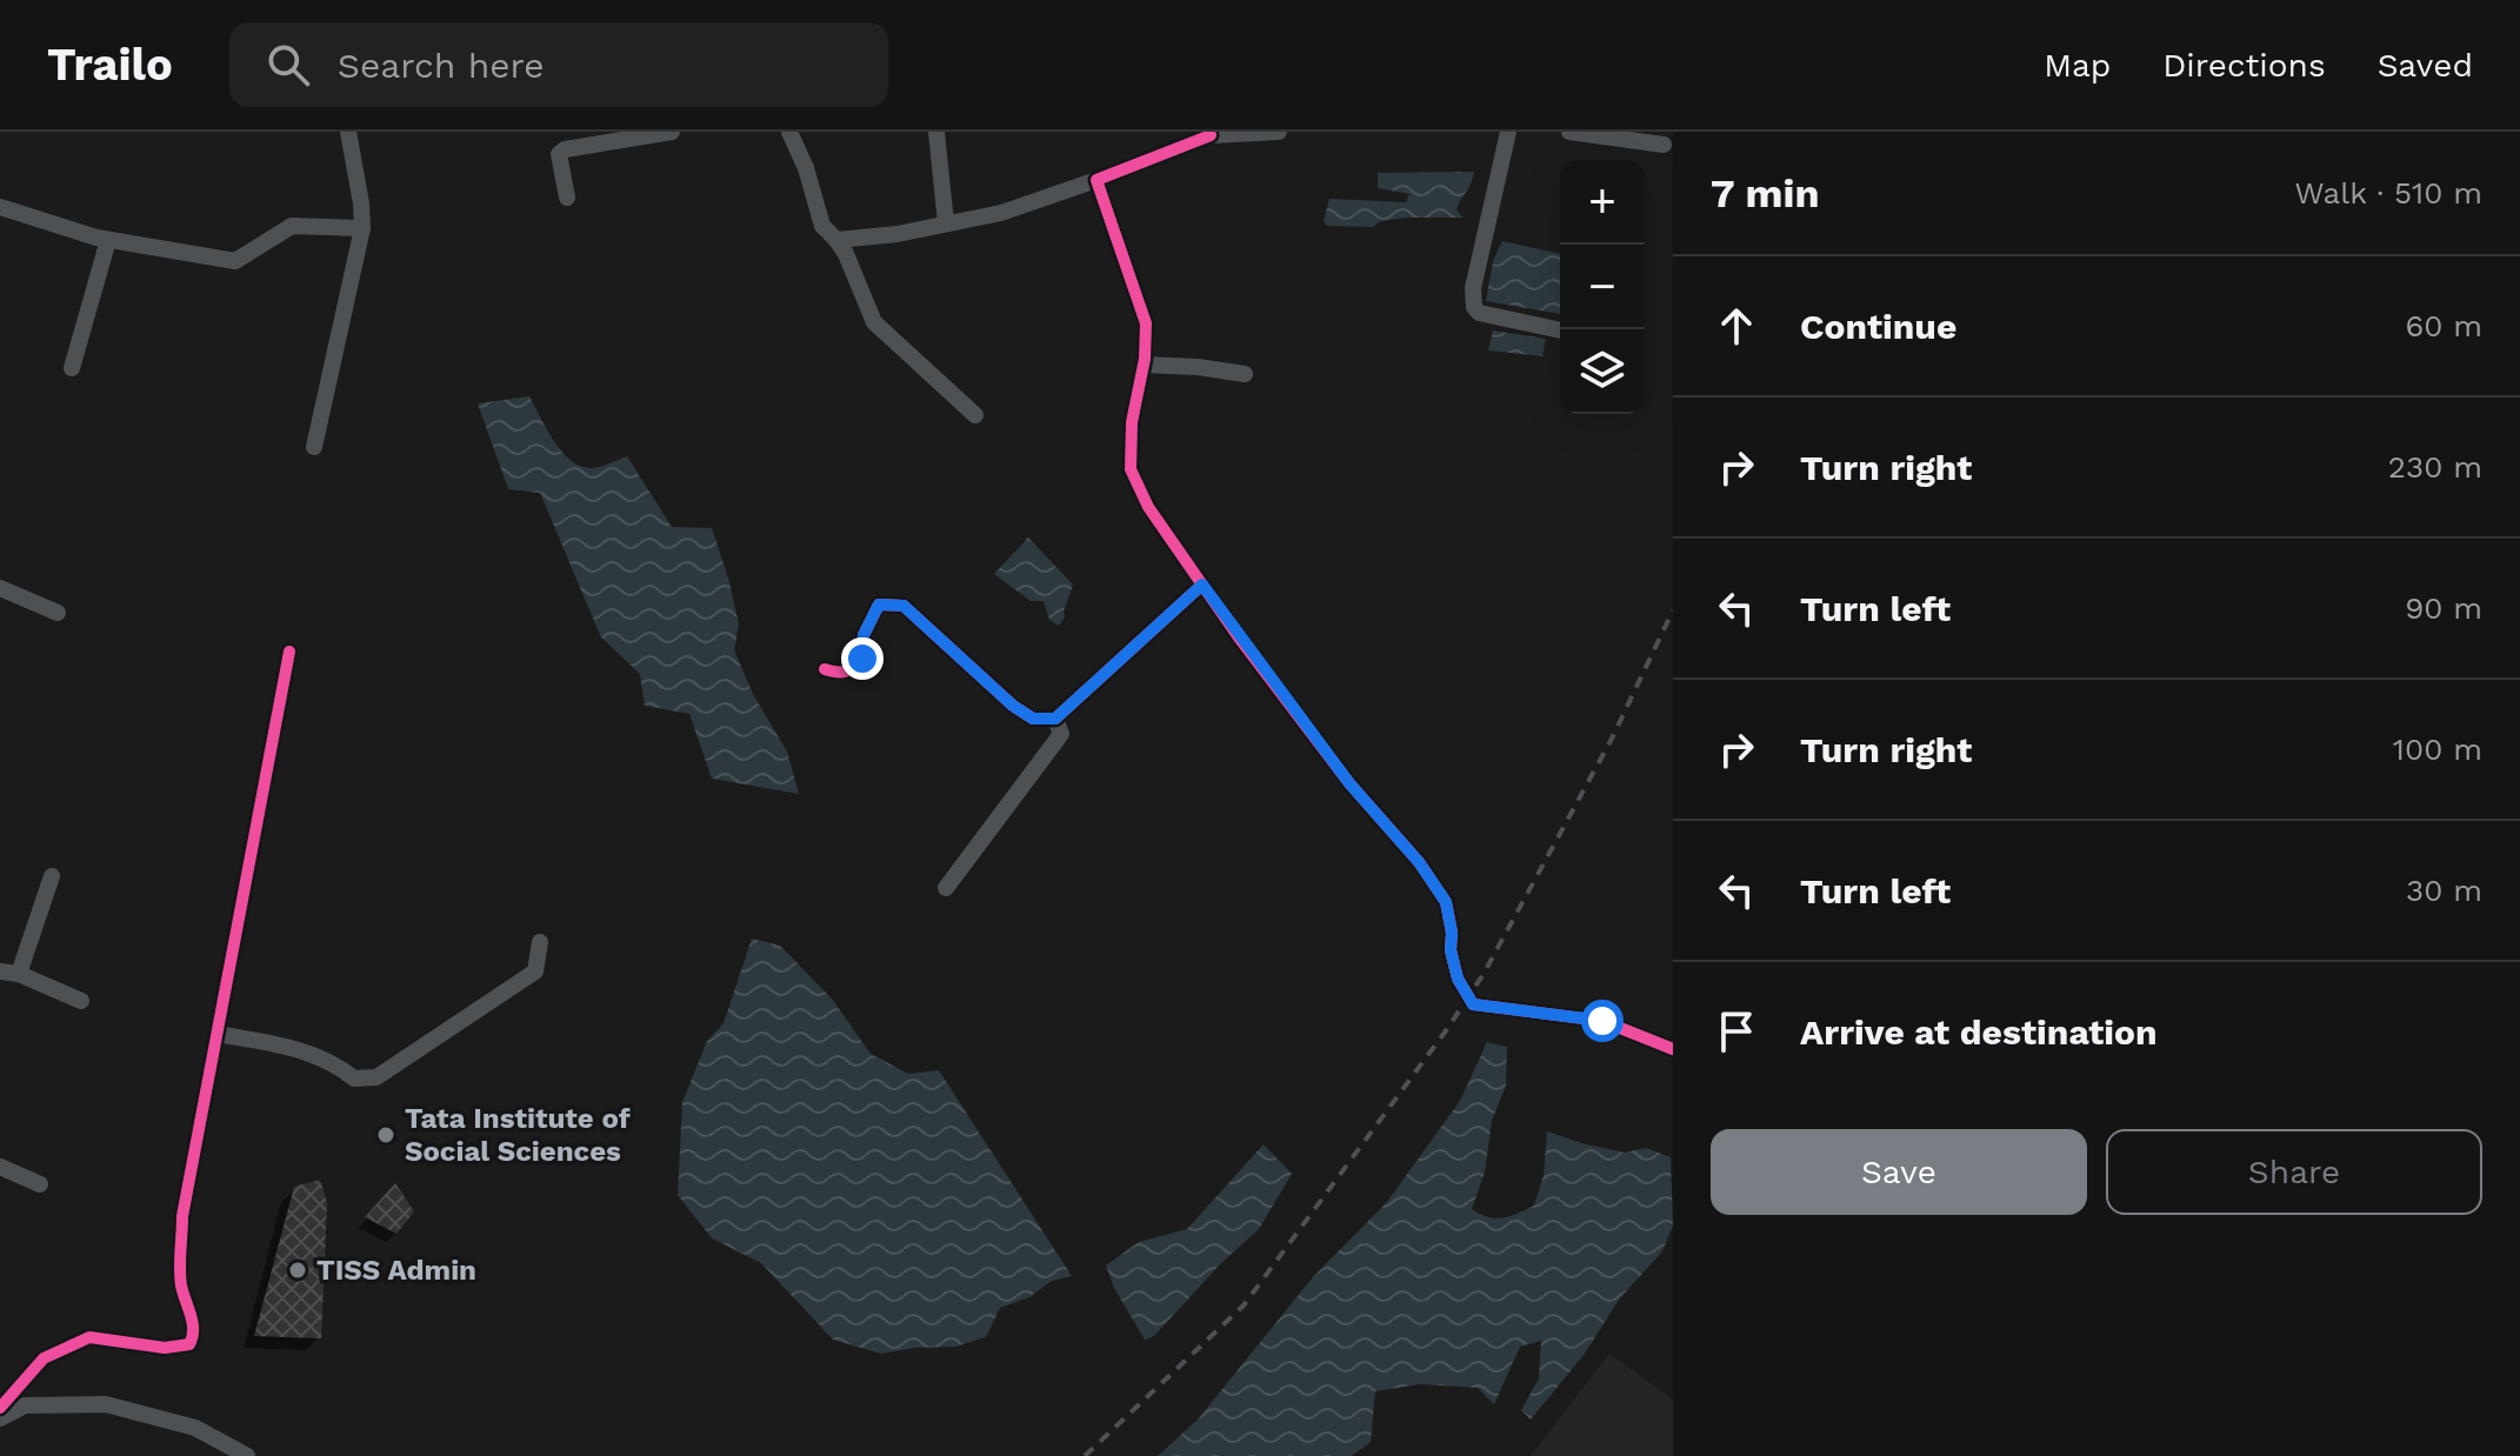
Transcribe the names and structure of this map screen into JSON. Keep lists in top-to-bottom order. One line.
{"places":["Tata Institute of Social Sciences","TISS Admin"],"page":{"header":"Trailo","search":"Search here","nav":["Map","Directions","Saved"],"heading":["7 min","Walk · 510 m"],"map_buttons":["+","−"],"list":[["Continue","60 m"],["Turn right","230 m"],["Turn left","90 m"],["Turn right","100 m"],["Turn left","30 m"],"Arrive at destination"],"buttons":["Save","Share"]}}
